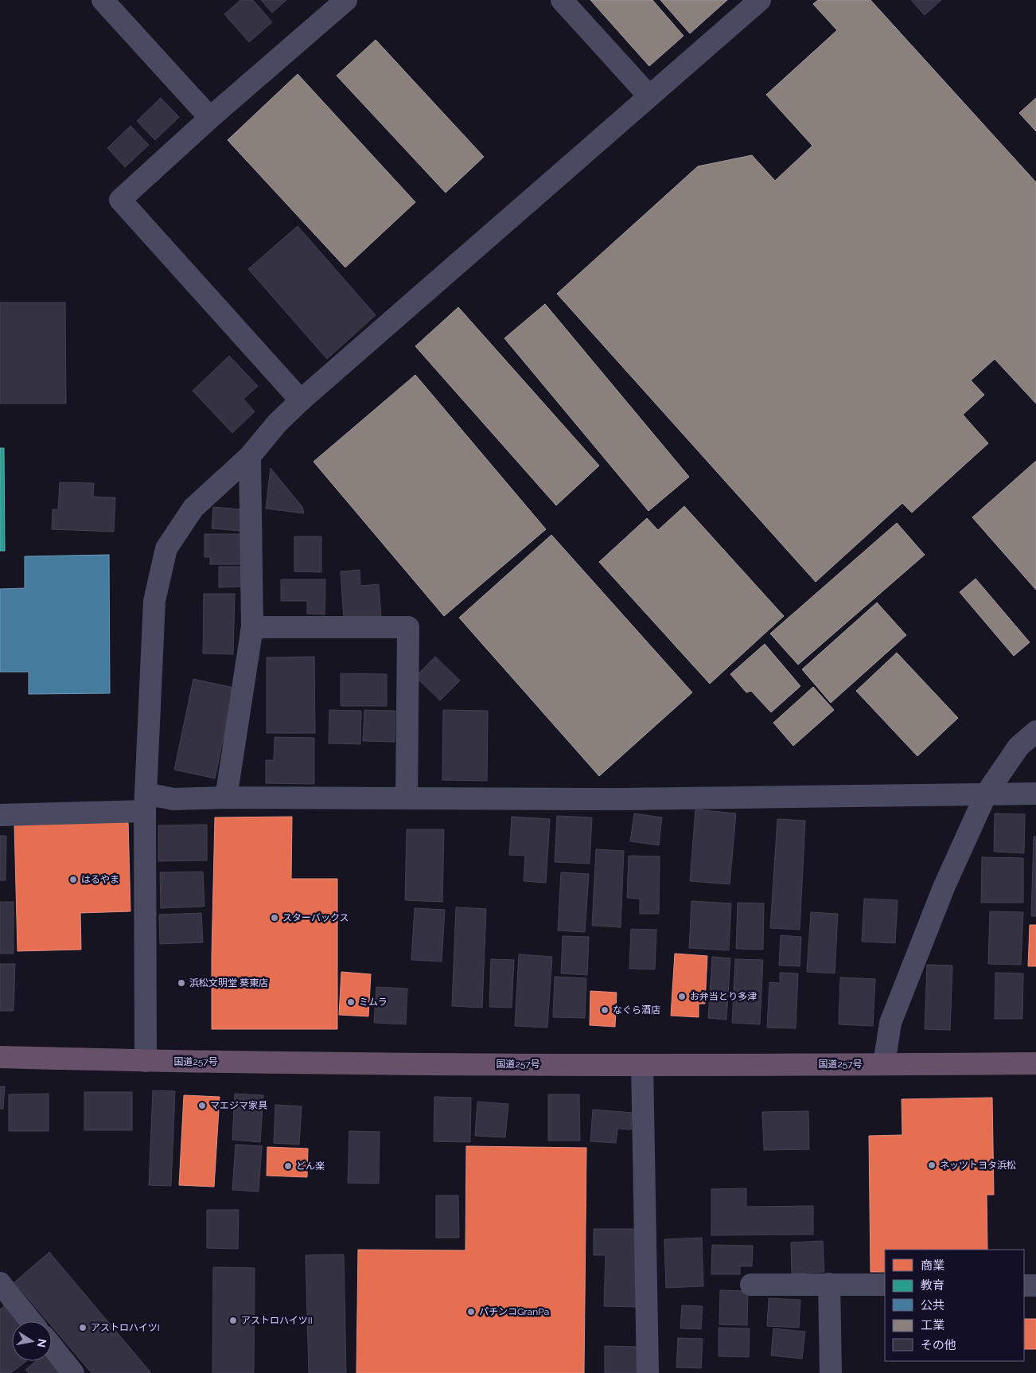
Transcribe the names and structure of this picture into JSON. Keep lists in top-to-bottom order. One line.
{"streets":{"highway":["国道257号"]},"places":["はるやま","スターバックス","浜松文明堂 葵東店","お弁当とり多津","ミムラ","なぐら酒店","マエジマ家具","ネッツトヨタ浜松","どん楽","パチンコGranPa","アストロハイツII","アストロハイツI"],"legend":["商業","教育","公共","工業","その他"],"north":"right"}
